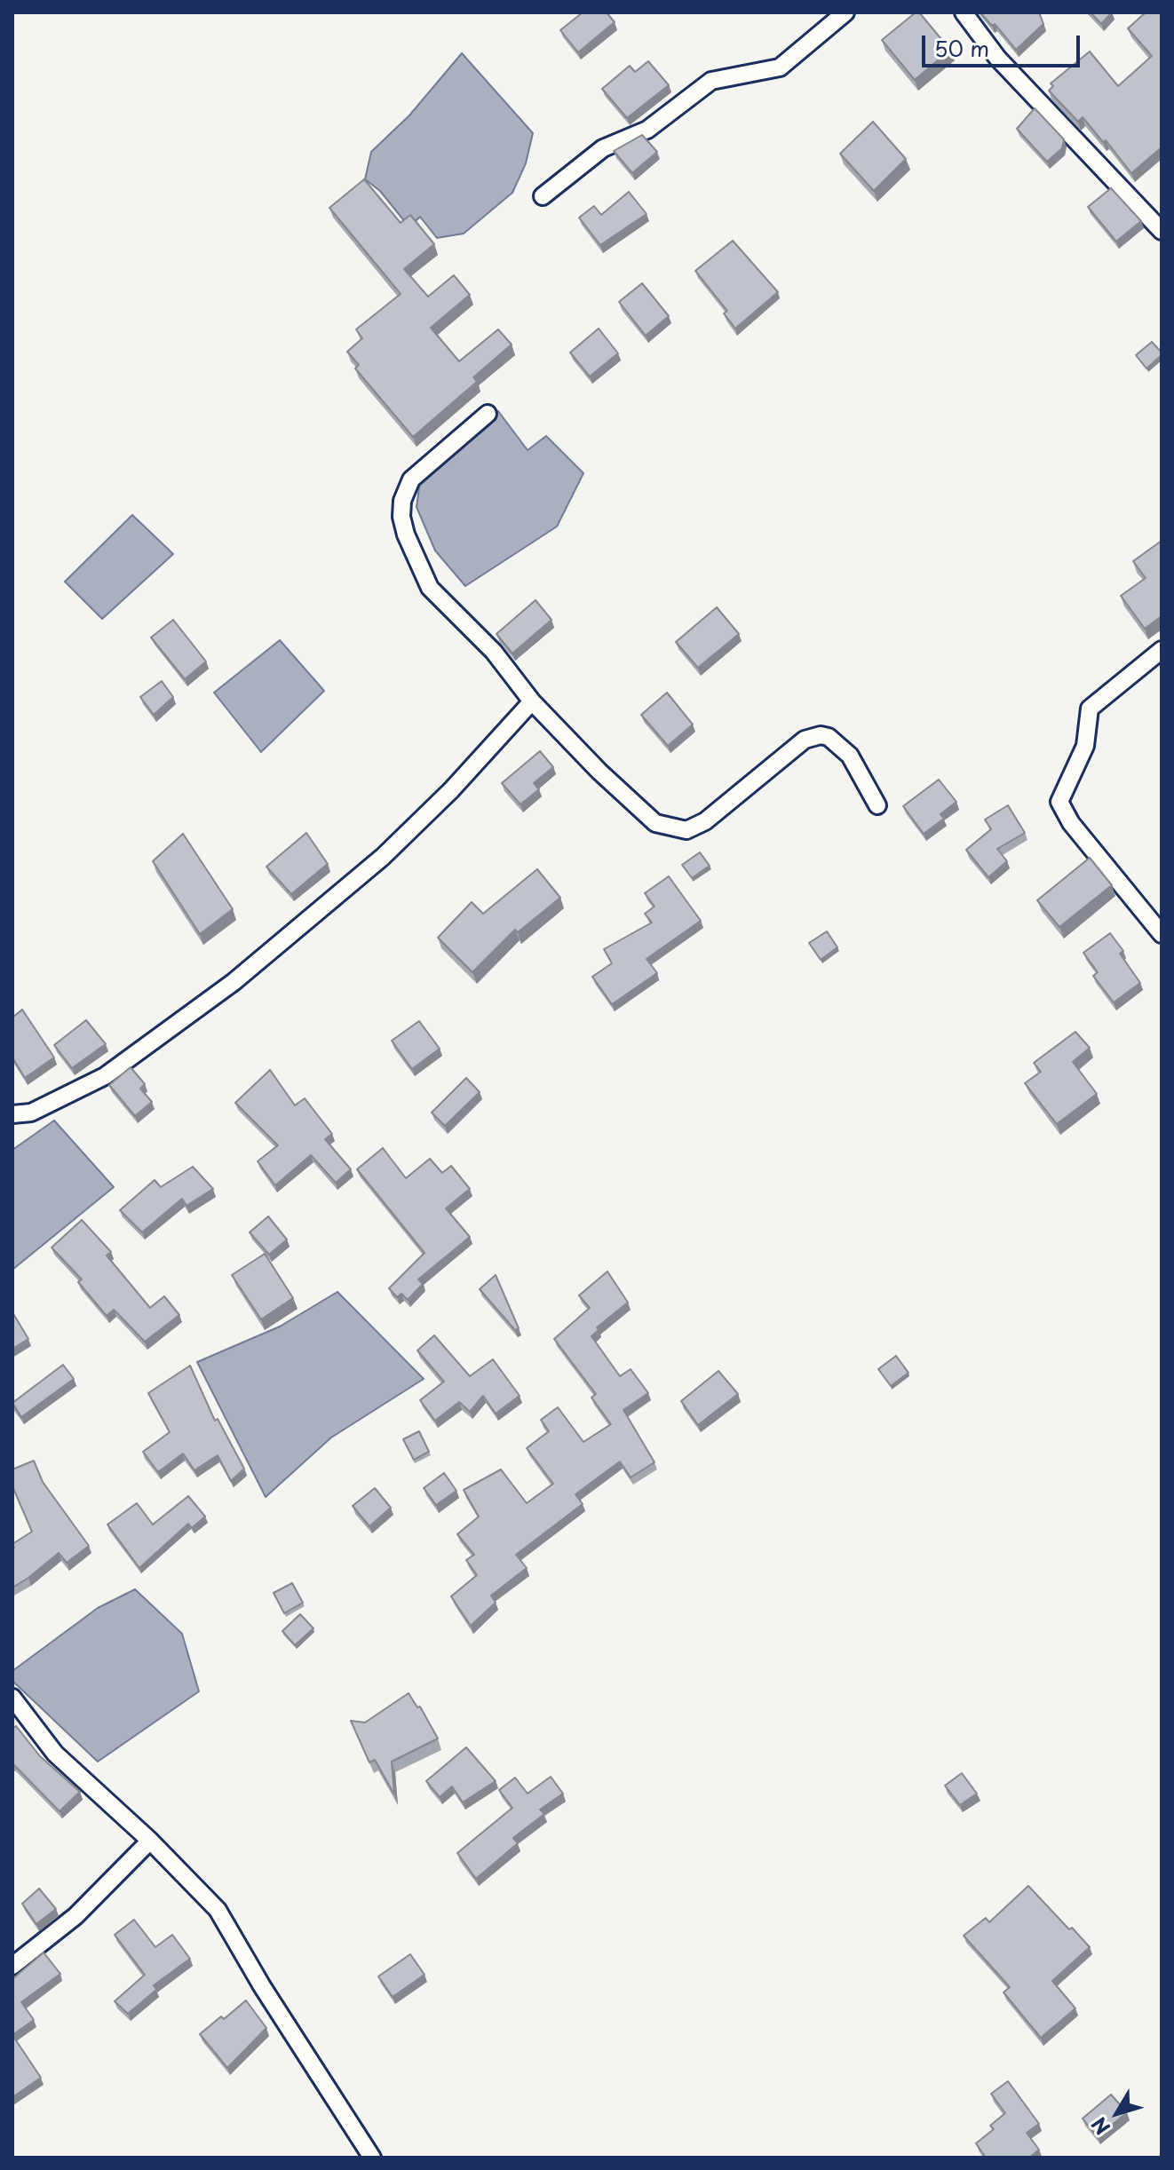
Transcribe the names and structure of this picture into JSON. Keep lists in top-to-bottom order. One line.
{"scale_bar":"50 m","north":"bottom left"}
